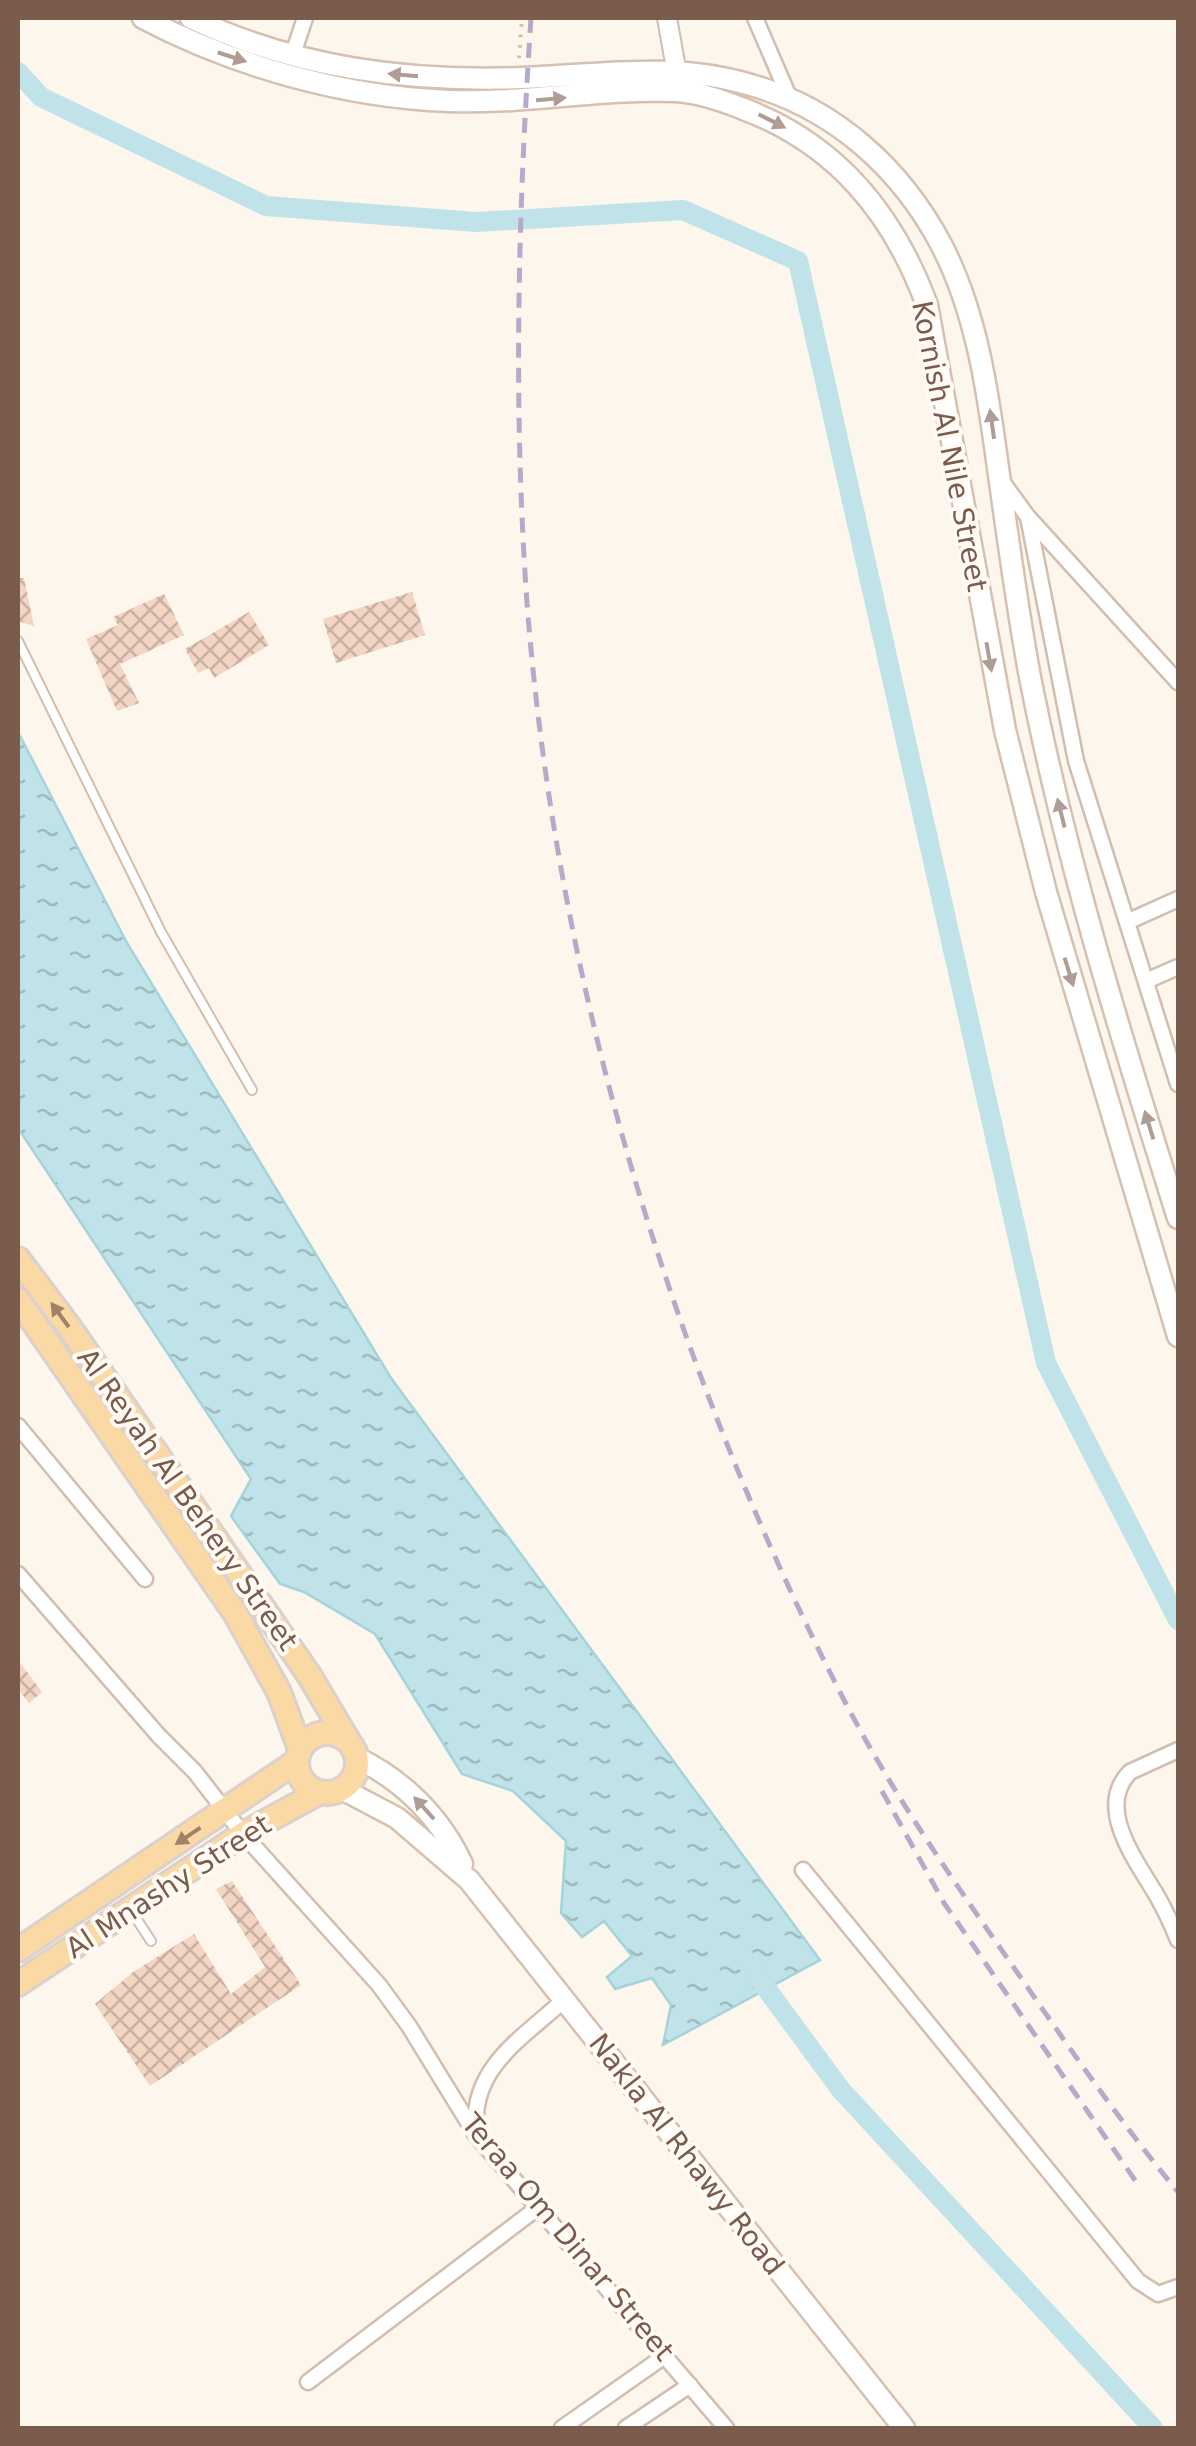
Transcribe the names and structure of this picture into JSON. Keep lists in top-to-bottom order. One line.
{"streets":{"main road":["Kornish Al Nile Street","Al Reyah Al Behery Street","Al Mnashy Street","Nakla Al Rhawy Road"],"street":["Teraa Om Dinar Street"]},"crossings":[["Al Reyah Al Behery Street","Al Mnashy Street"],["Al Reyah Al Behery Street","Nakla Al Rhawy Road"],["Al Mnashy Street","Nakla Al Rhawy Road"],["Al Mnashy Street","Teraa Om Dinar Street"]]}
